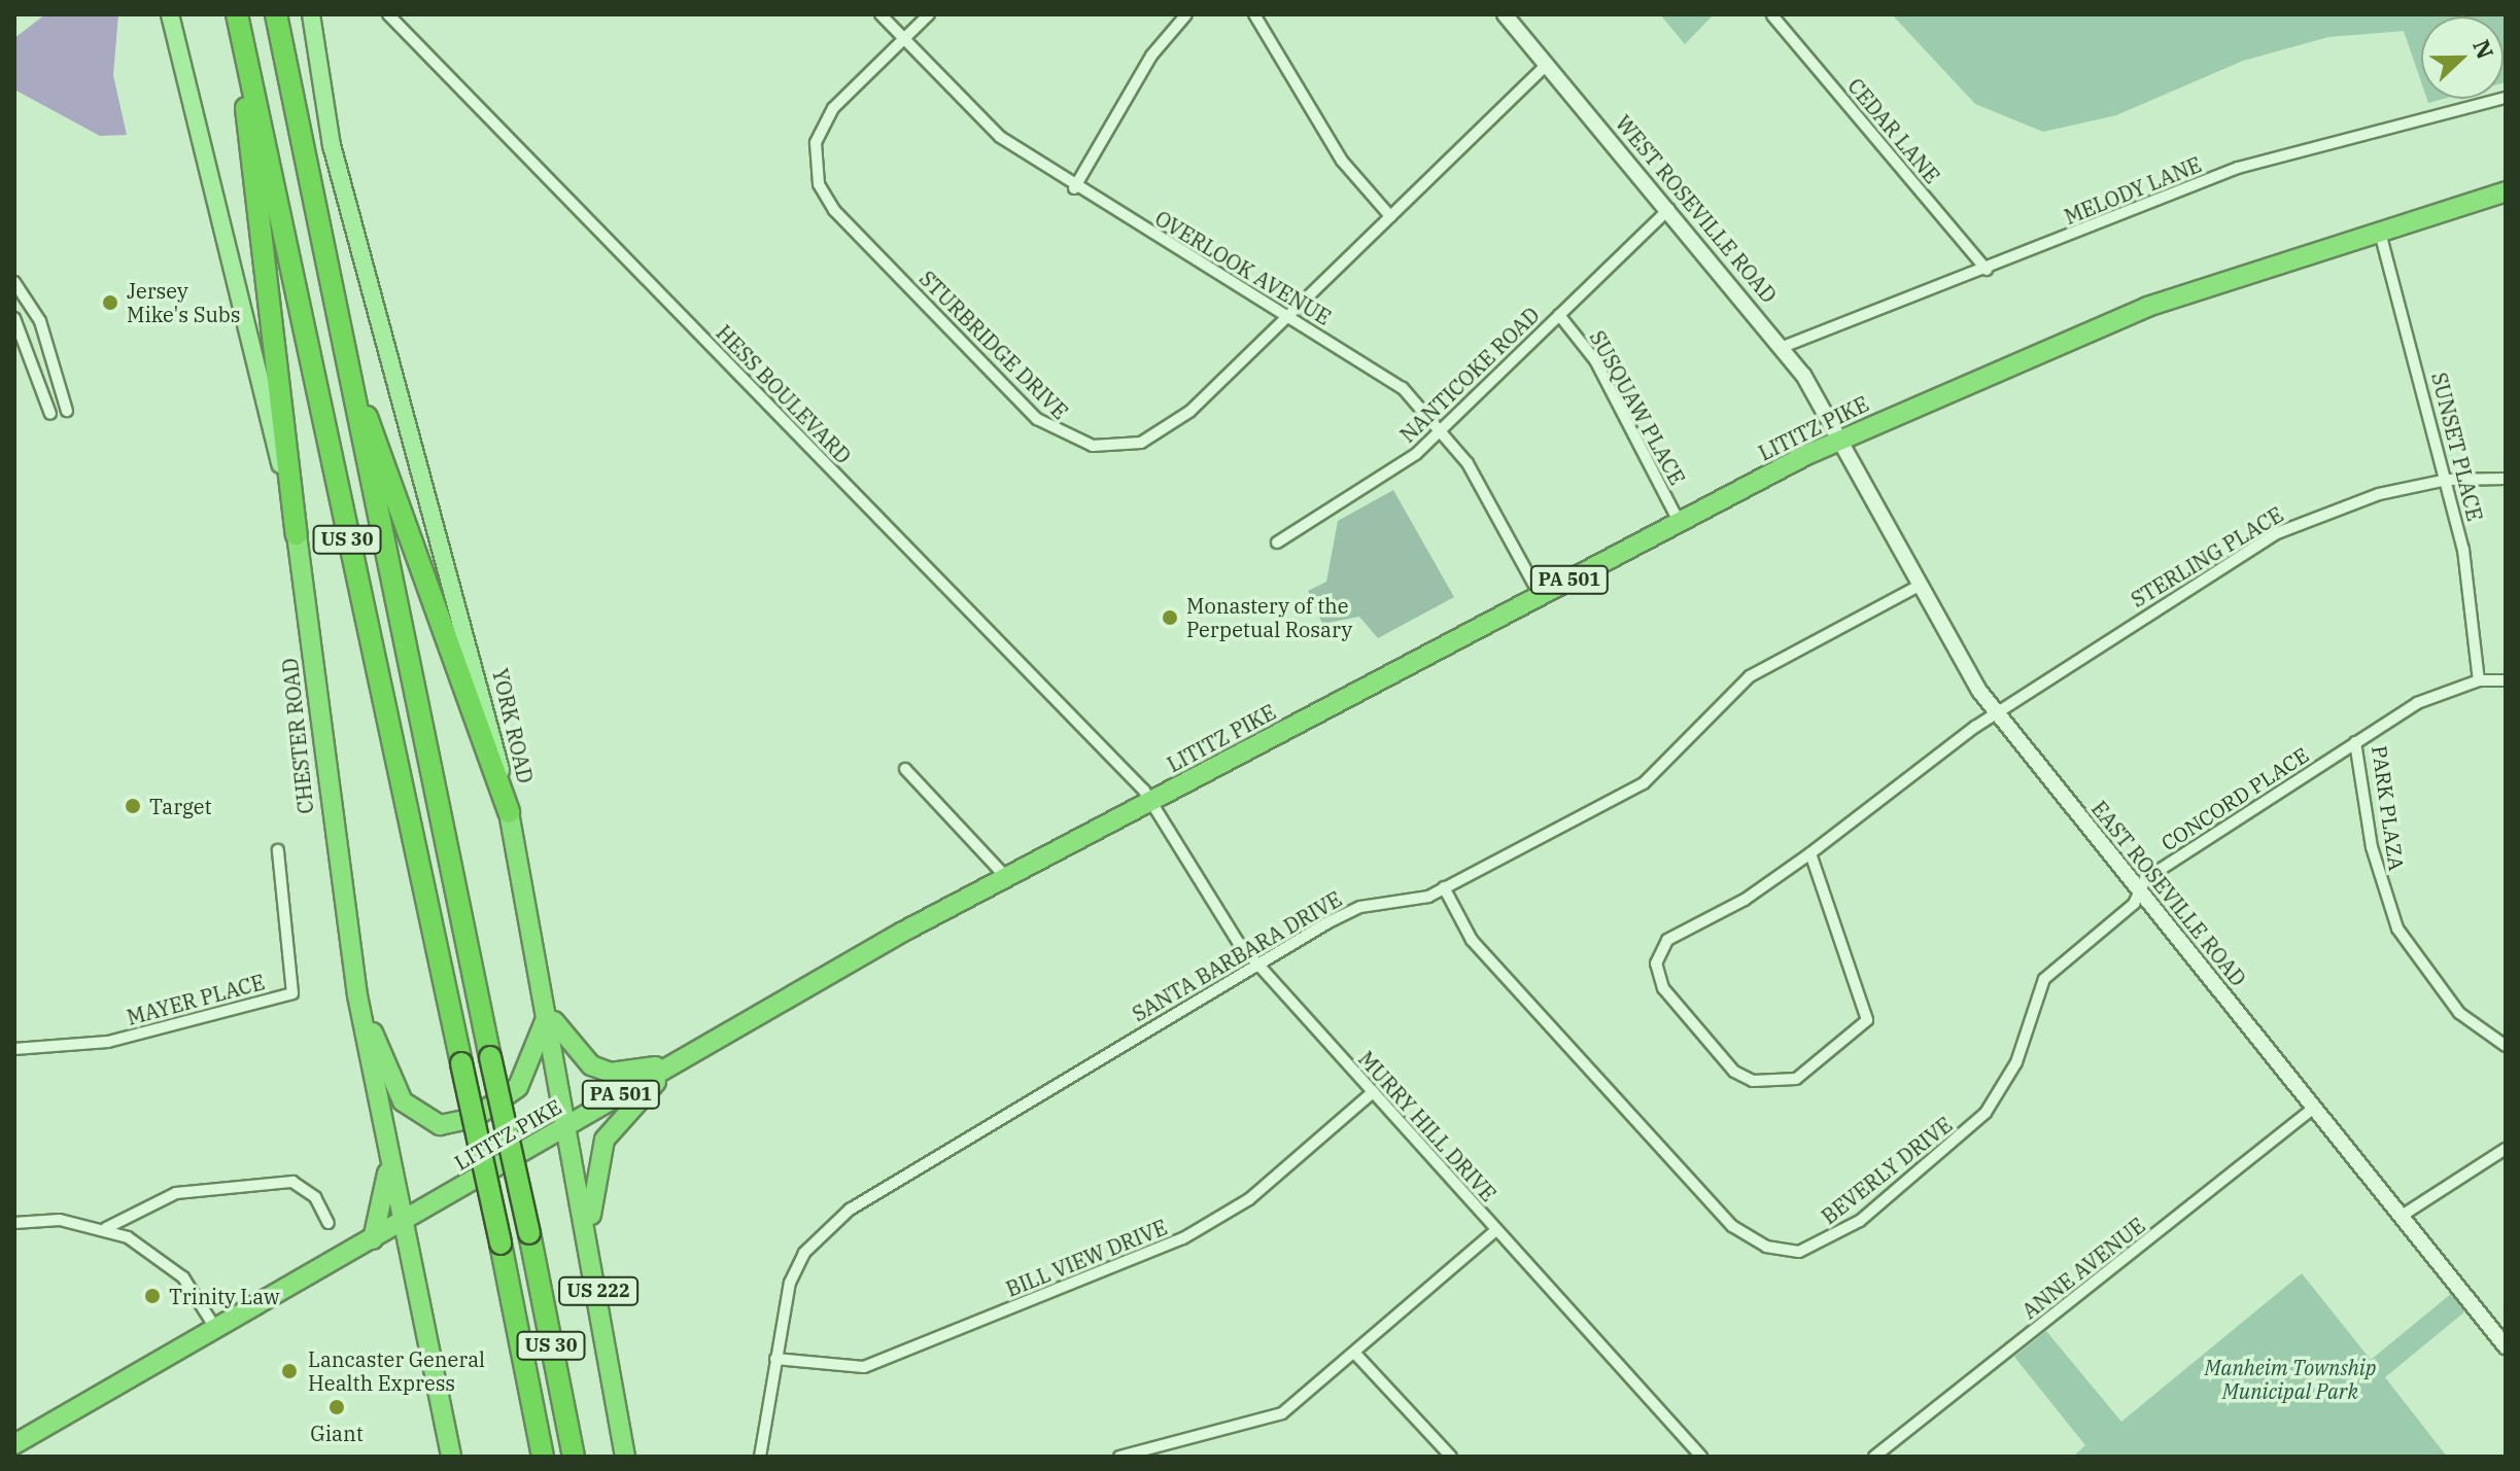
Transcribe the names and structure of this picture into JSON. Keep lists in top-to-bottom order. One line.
{"streets":{"highway":["LITITZ PIKE","US 30","PA 501","YORK ROAD","CHESTER ROAD","US 222"],"street":["CEDAR LANE","MELODY LANE","WEST ROSEVILLE ROAD","OVERLOOK AVENUE","STURBRIDGE DRIVE","NANTICOKE ROAD","HESS BOULEVARD","SUSQUAW PLACE","SUNSET PLACE","STERLING PLACE","CONCORD PLACE","PARK PLAZA","EAST ROSEVILLE ROAD","SANTA BARBARA DRIVE","MAYER PLACE","MURRY HILL DRIVE","BEVERLY DRIVE","BILL VIEW DRIVE","ANNE AVENUE"]},"crossings":[["CEDAR LANE","MELODY LANE"],["MELODY LANE","WEST ROSEVILLE ROAD"],["WEST ROSEVILLE ROAD","STURBRIDGE DRIVE"],["WEST ROSEVILLE ROAD","NANTICOKE ROAD"],["WEST ROSEVILLE ROAD","LITITZ PIKE"],["WEST ROSEVILLE ROAD","EAST ROSEVILLE ROAD"],["OVERLOOK AVENUE","STURBRIDGE DRIVE"],["OVERLOOK AVENUE","NANTICOKE ROAD"],["OVERLOOK AVENUE","LITITZ PIKE"],["NANTICOKE ROAD","SUSQUAW PLACE"],["HESS BOULEVARD","LITITZ PIKE"],["HESS BOULEVARD","MURRY HILL DRIVE"],["SUSQUAW PLACE","LITITZ PIKE"],["LITITZ PIKE","SUNSET PLACE"],["LITITZ PIKE","YORK ROAD"],["LITITZ PIKE","CHESTER ROAD"],["LITITZ PIKE","EAST ROSEVILLE ROAD"],["LITITZ PIKE","MURRY HILL DRIVE"],["SUNSET PLACE","STERLING PLACE"],["SUNSET PLACE","PARK PLAZA"],["STERLING PLACE","EAST ROSEVILLE ROAD"],["CONCORD PLACE","PARK PLAZA"],["CONCORD PLACE","EAST ROSEVILLE ROAD"],["CONCORD PLACE","BEVERLY DRIVE"],["EAST ROSEVILLE ROAD","SANTA BARBARA DRIVE"],["EAST ROSEVILLE ROAD","BEVERLY DRIVE"],["EAST ROSEVILLE ROAD","ANNE AVENUE"],["SANTA BARBARA DRIVE","MURRY HILL DRIVE"],["SANTA BARBARA DRIVE","BEVERLY DRIVE"],["SANTA BARBARA DRIVE","BILL VIEW DRIVE"],["MURRY HILL DRIVE","BILL VIEW DRIVE"]],"parks":["Manheim Township Municipal Park"],"places":["Jersey Mike's Subs","Monastery of the Perpetual Rosary","Target","Trinity Law","Lancaster General Health Express","Giant"],"north":"right"}
